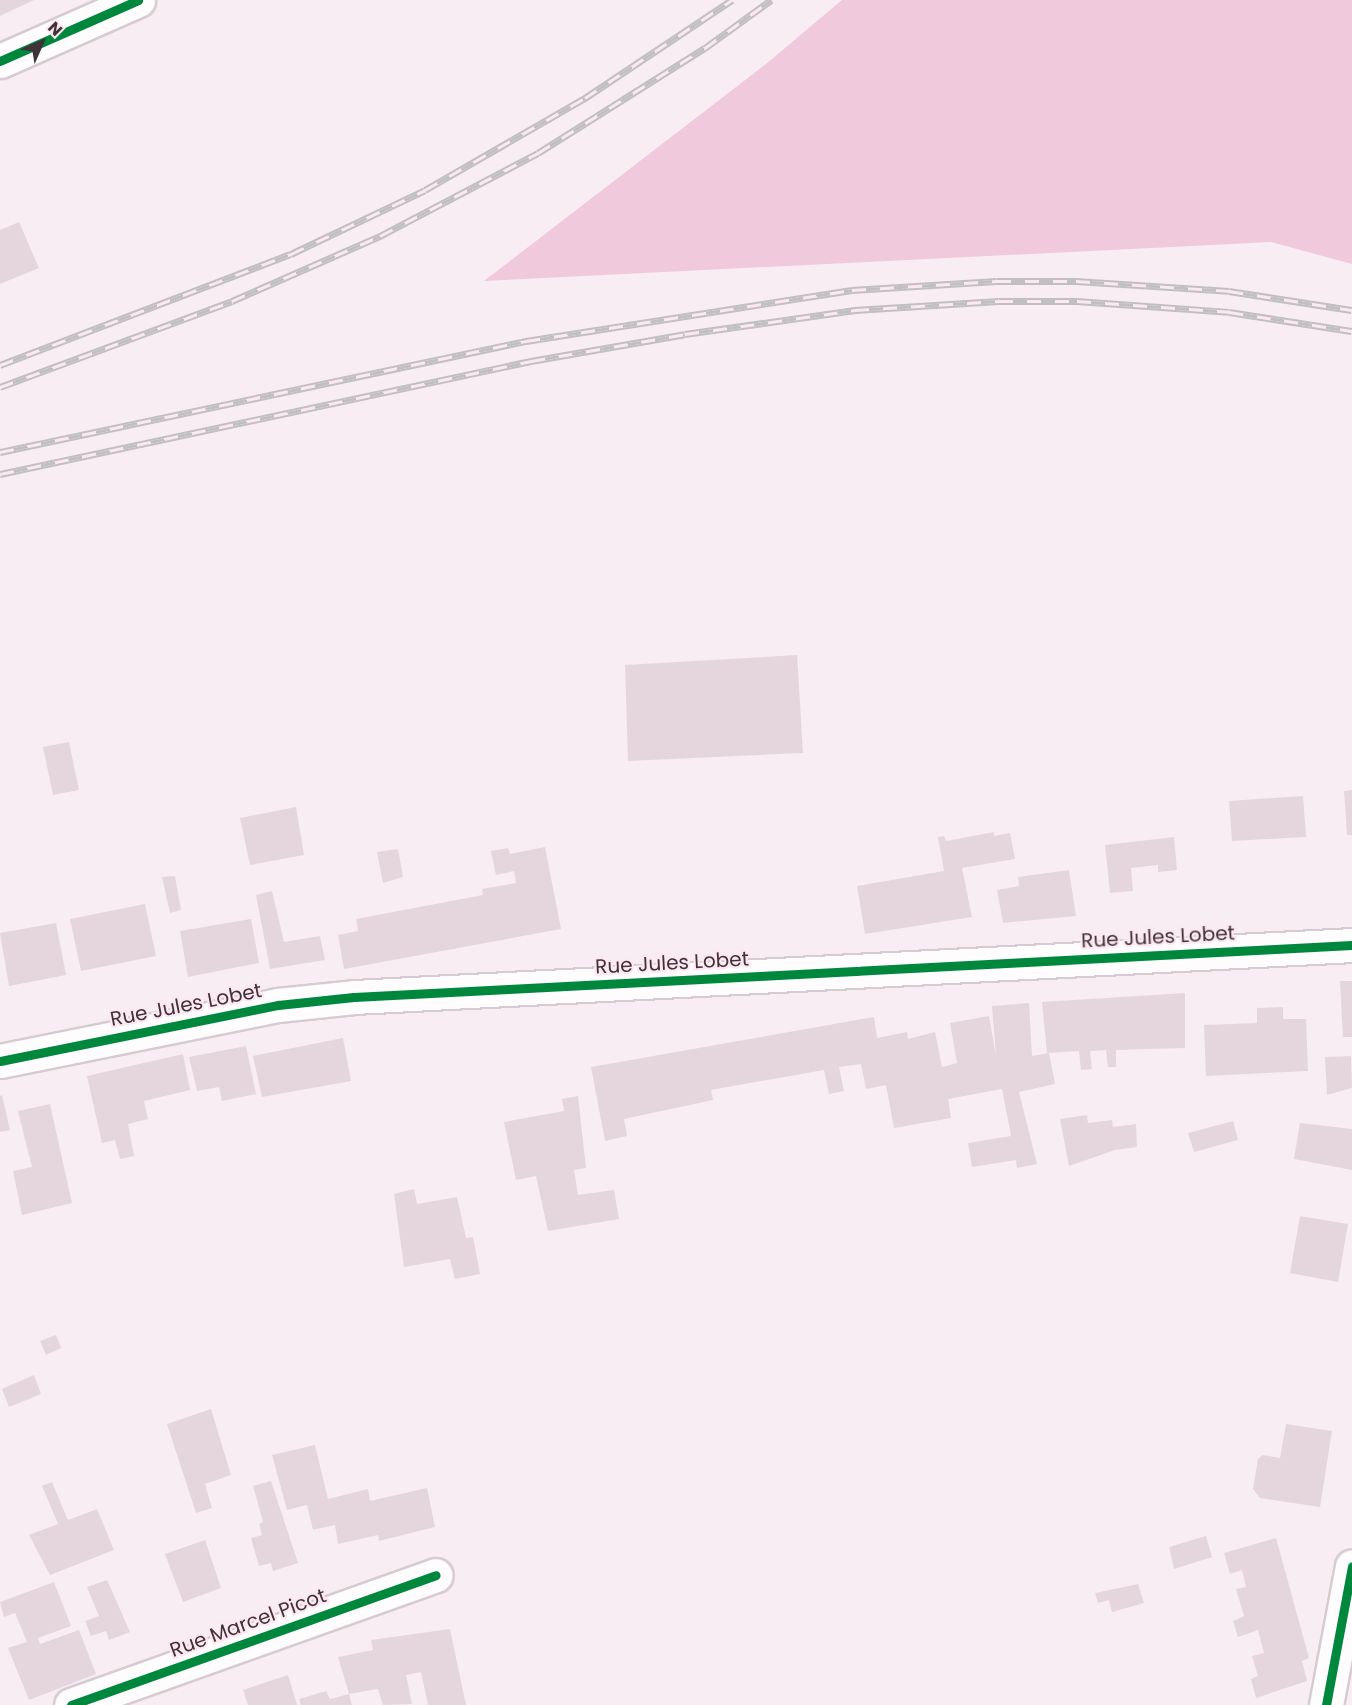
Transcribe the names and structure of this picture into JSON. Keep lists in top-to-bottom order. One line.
{"streets":{"street":["Rue Jules Lobet","Rue Marcel Picot"]},"north":"top right"}
